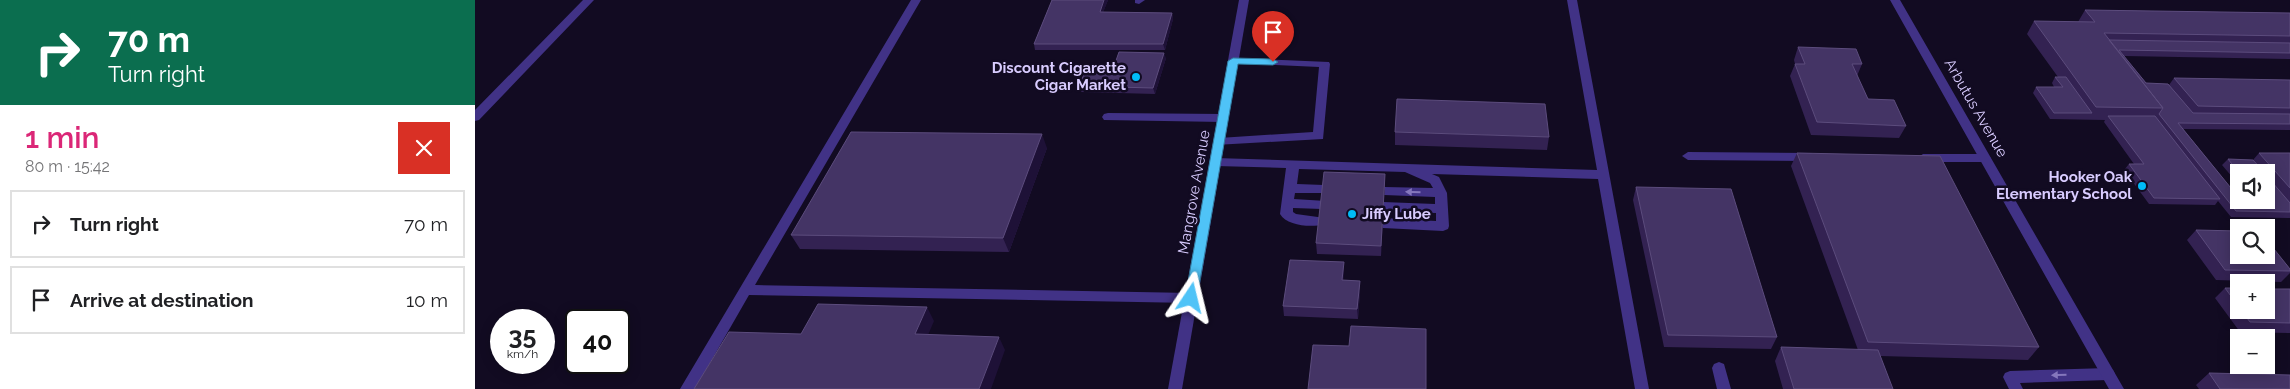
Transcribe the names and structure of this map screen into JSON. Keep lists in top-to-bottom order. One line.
{"streets":{"street":["Arbutus Avenue","Mangrove Avenue"]},"places":["Discount Cigarette Cigar Market","Hooker Oak Elementary School","Jiffy Lube"],"page":{"turn":["70 m","Turn right"],"heading":["1 min","80 m · 15:42"],"map_buttons":["+","−"],"list":[{"name":"Turn right","value":"70 m"},{"name":"Arrive at destination","value":"10 m"}],"speed":"35 km/h","limit":"40"}}
